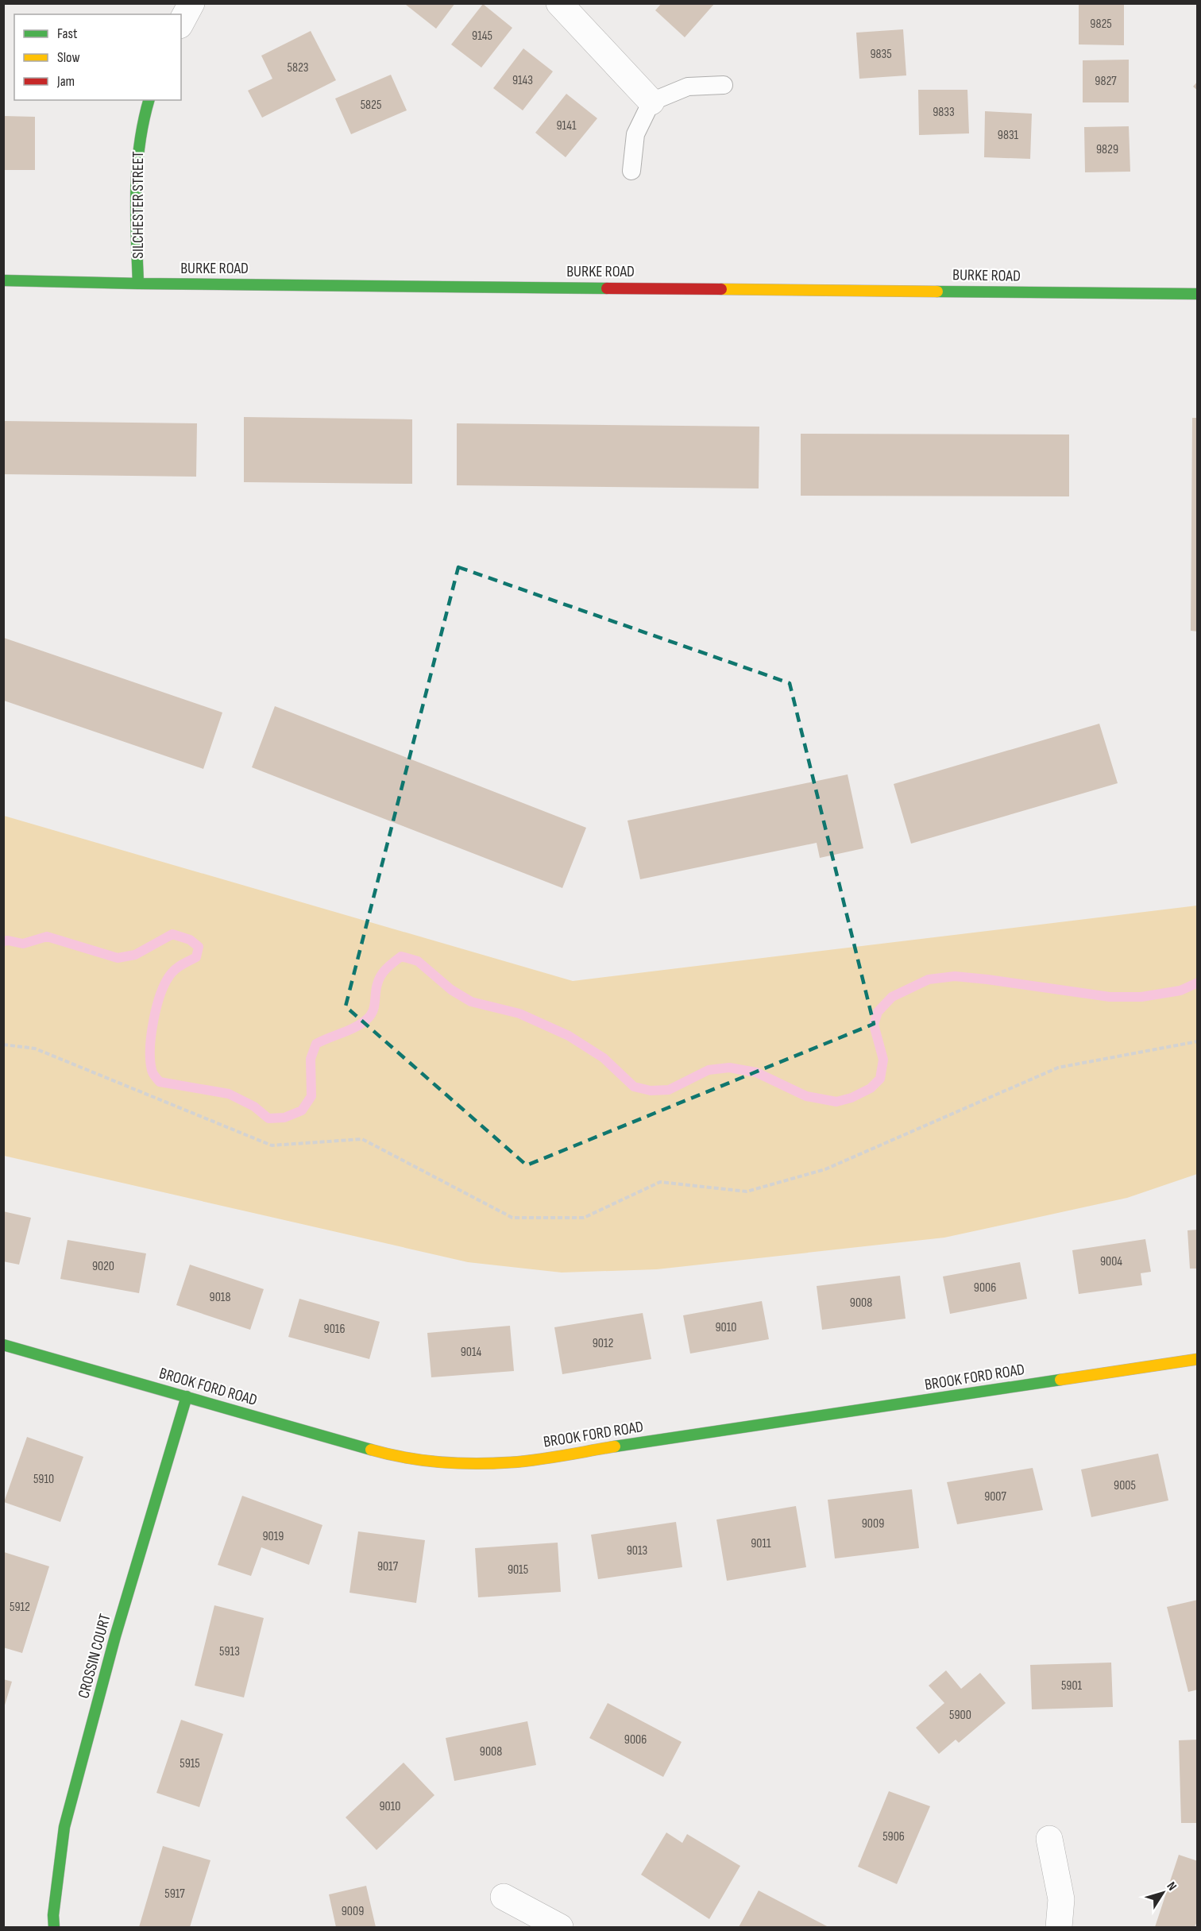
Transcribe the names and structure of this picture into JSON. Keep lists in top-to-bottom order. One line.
{"streets":{"street":["SILCHESTER STREET","BURKE ROAD","BROOK FORD ROAD","CROSSIN COURT"]},"crossings":[["SILCHESTER STREET","BURKE ROAD"],["BROOK FORD ROAD","CROSSIN COURT"]],"house_numbers":["9825","9145","9835","5823","9143","9827","5825","9833","9141","9831","9829","9004","9020","9006","9018","9008","9010","9016","9012","9014","5910","9005","9007","9009","9019","9011","9013","9017","9015","5912","5913","5901","5900","9006","9008","5915","9010","5906","5917","9009"],"legend":["Fast","Slow","Jam"],"north":"top right"}
